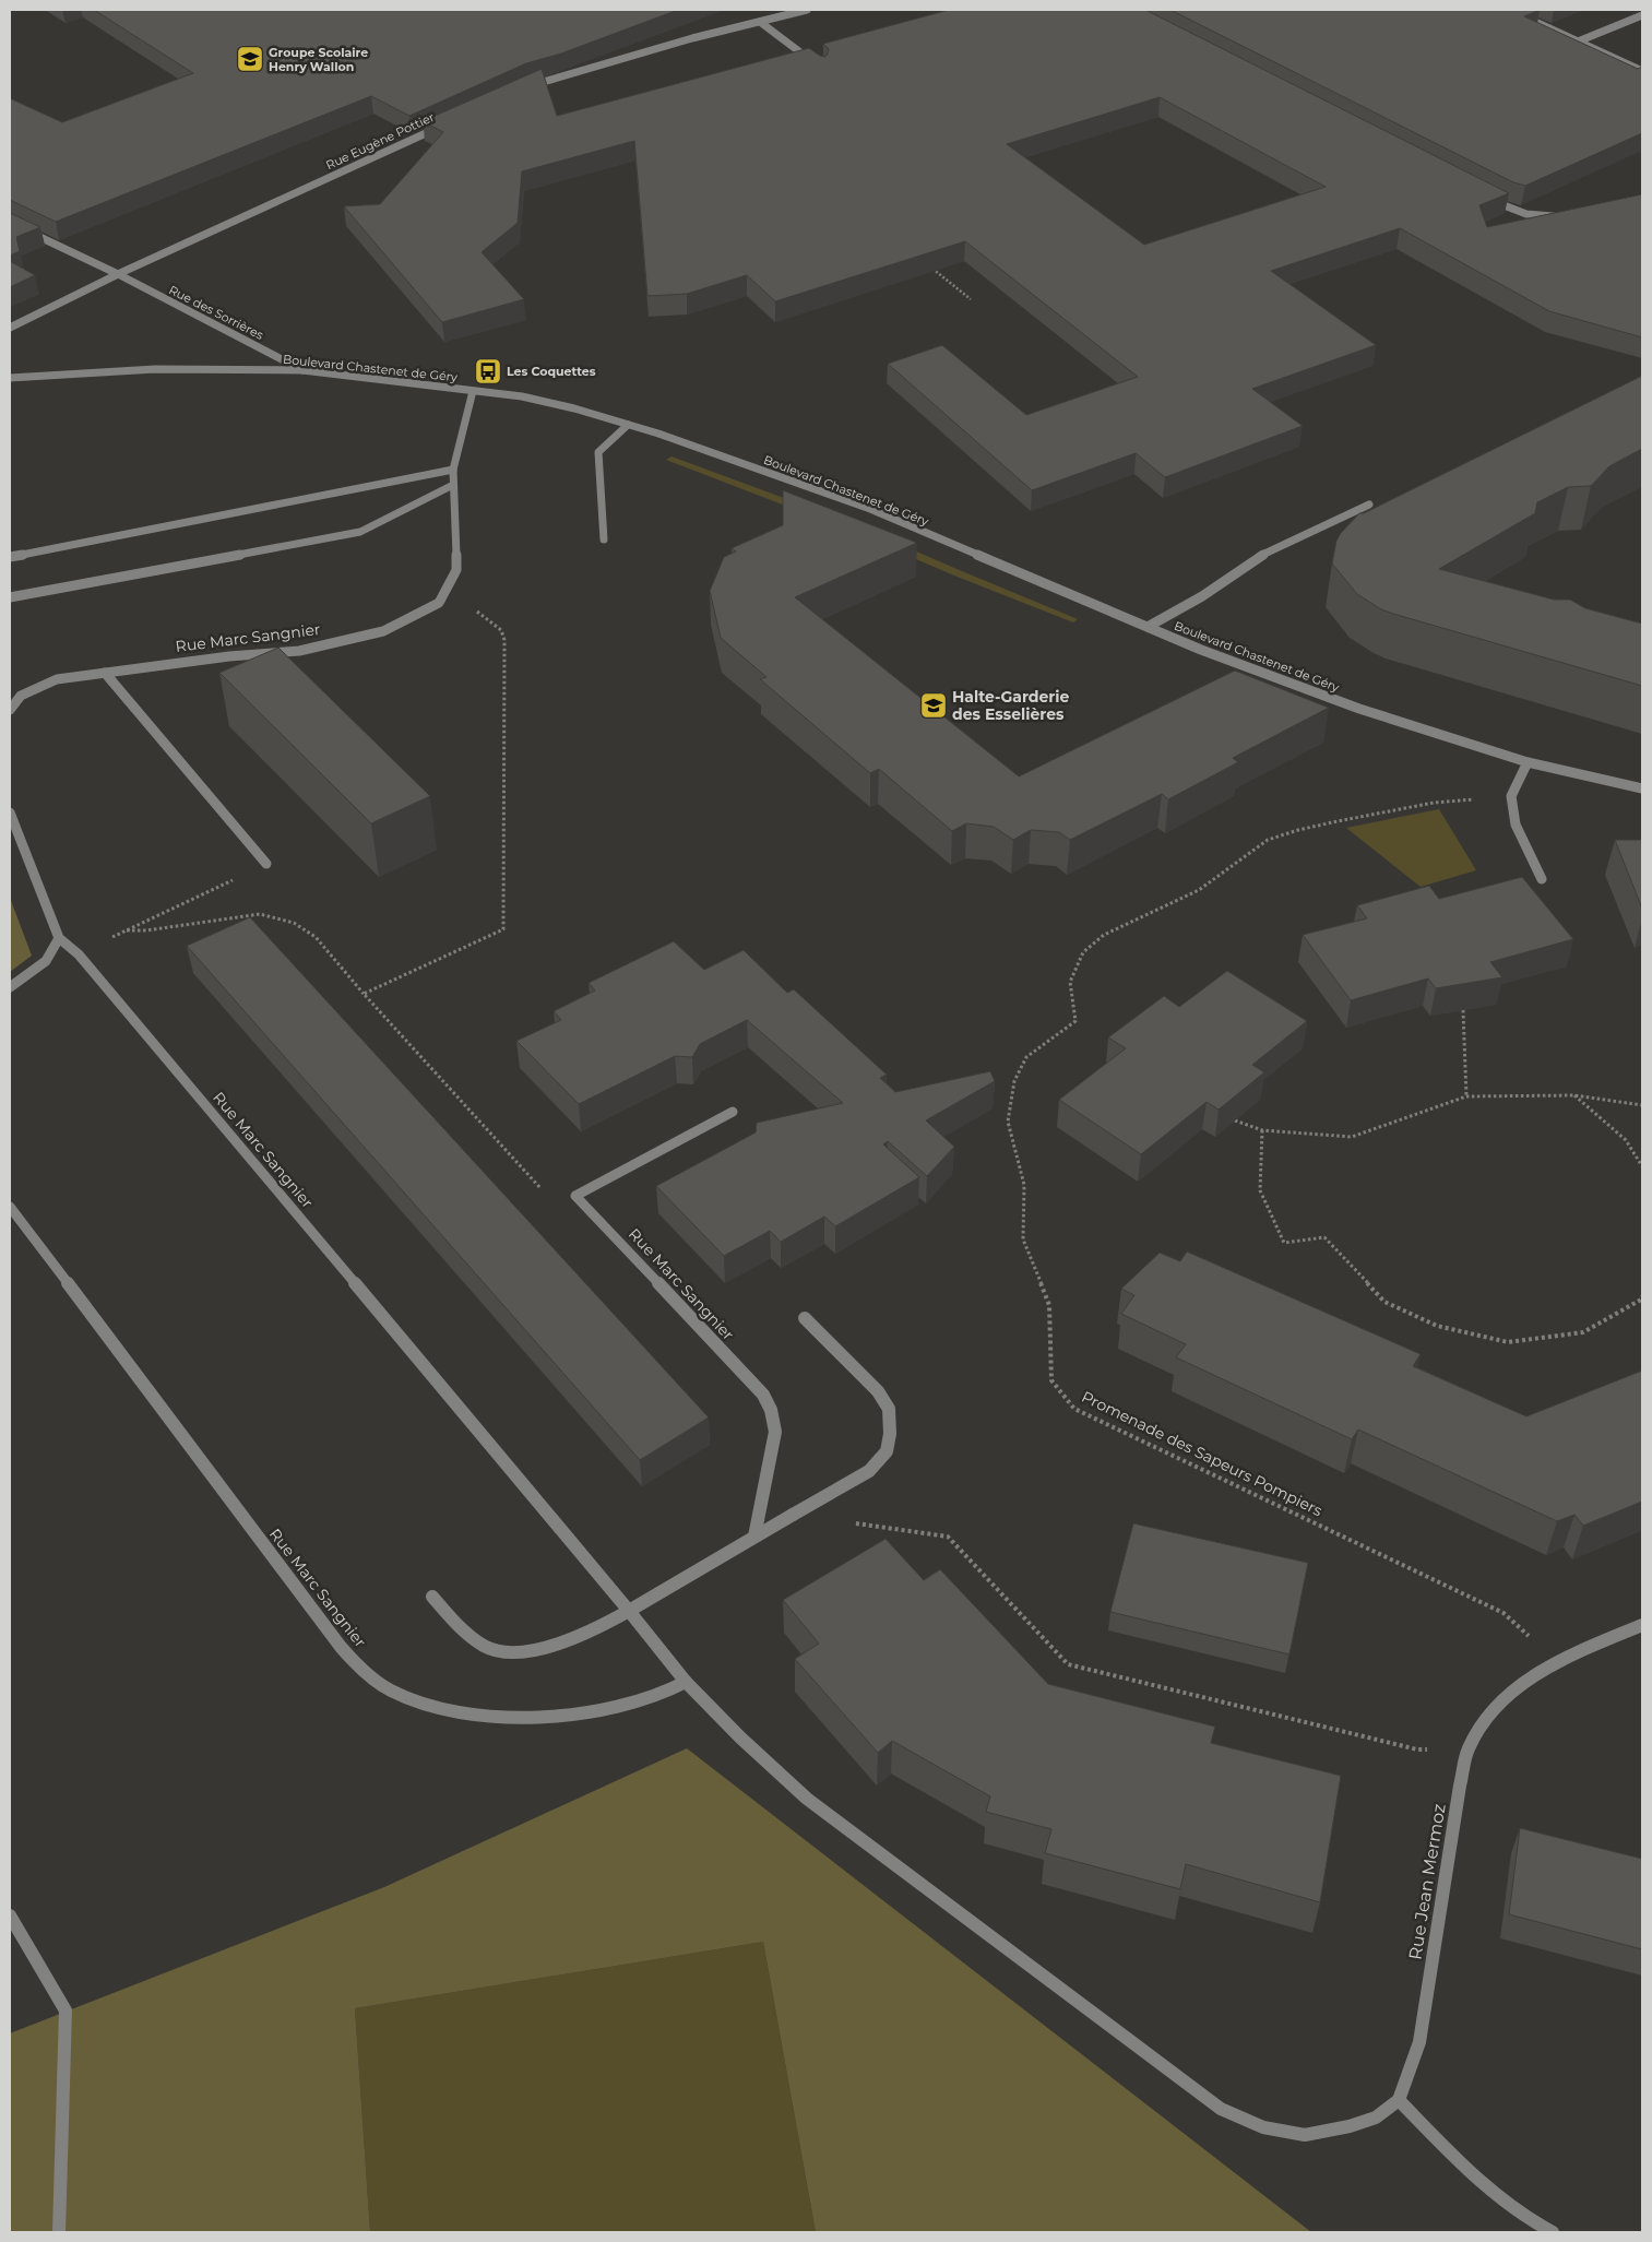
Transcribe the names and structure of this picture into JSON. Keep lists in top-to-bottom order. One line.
{"streets":{"street":["Rue Eugène Pottier","Rue des Sorrières","Boulevard Chastenet de Géry","Rue Marc Sangnier","Rue Jean Mermoz"],"path":["Promenade des Sapeurs Pompiers"]},"crossings":[["Rue Eugène Pottier","Rue des Sorrières"],["Rue des Sorrières","Boulevard Chastenet de Géry"],["Boulevard Chastenet de Géry","Rue Marc Sangnier"],["Promenade des Sapeurs Pompiers","Rue Jean Mermoz"]],"places":{"school or university":["Groupe Scolaire Henry Wallon","Halte-Garderie des Esselières"],"bus stop":["Les Coquettes"]}}
